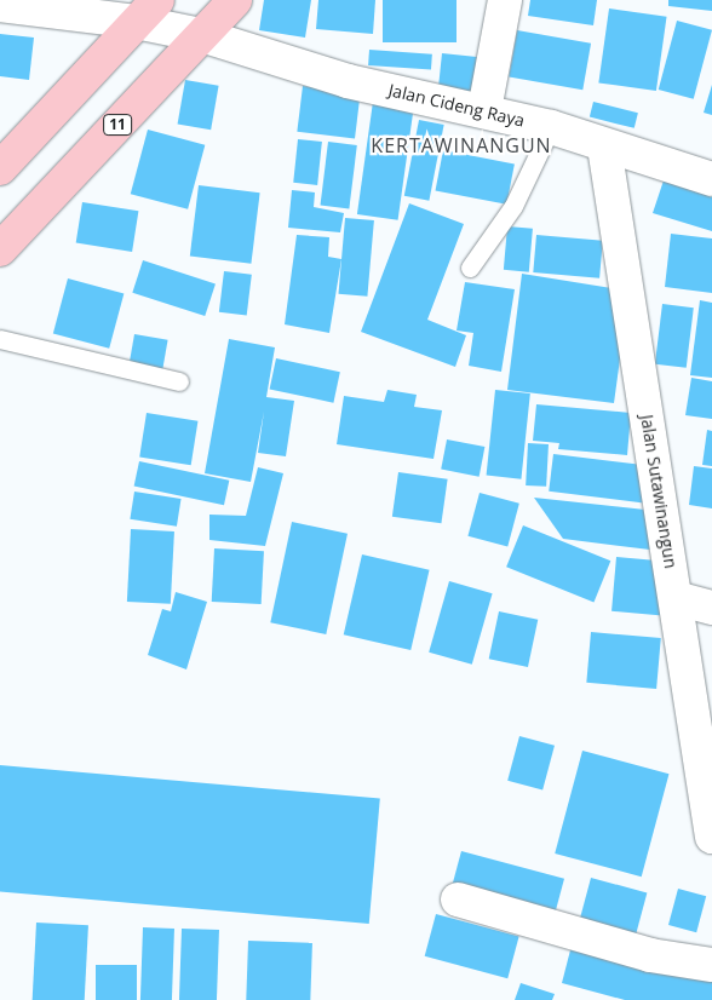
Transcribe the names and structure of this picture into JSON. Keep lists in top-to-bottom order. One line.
{"streets":{"highway":["11"],"street":["Jalan Cideng Raya","Jalan Sutawinangun"]},"crossings":[["Jalan Cideng Raya","11"],["Jalan Cideng Raya","Jalan Sutawinangun"]],"districts":["KERTAWINANGUN"]}
